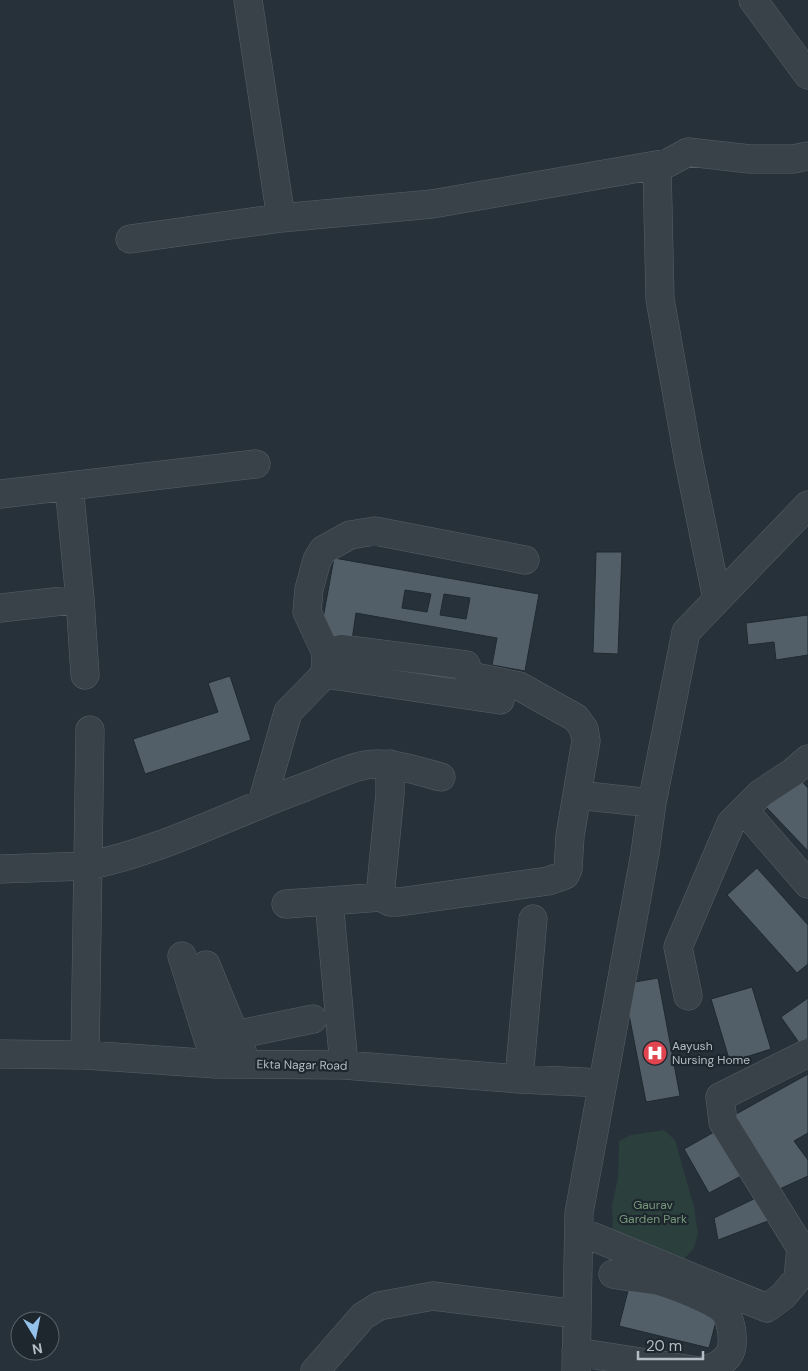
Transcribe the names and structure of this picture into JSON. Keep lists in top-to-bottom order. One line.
{"streets":{"street":["Ekta Nagar Road"]},"parks":["Gaurav Garden Park"],"places":{"hospital":["Aayush Nursing Home"]},"scale_bar":"20 m","north":"bottom"}
